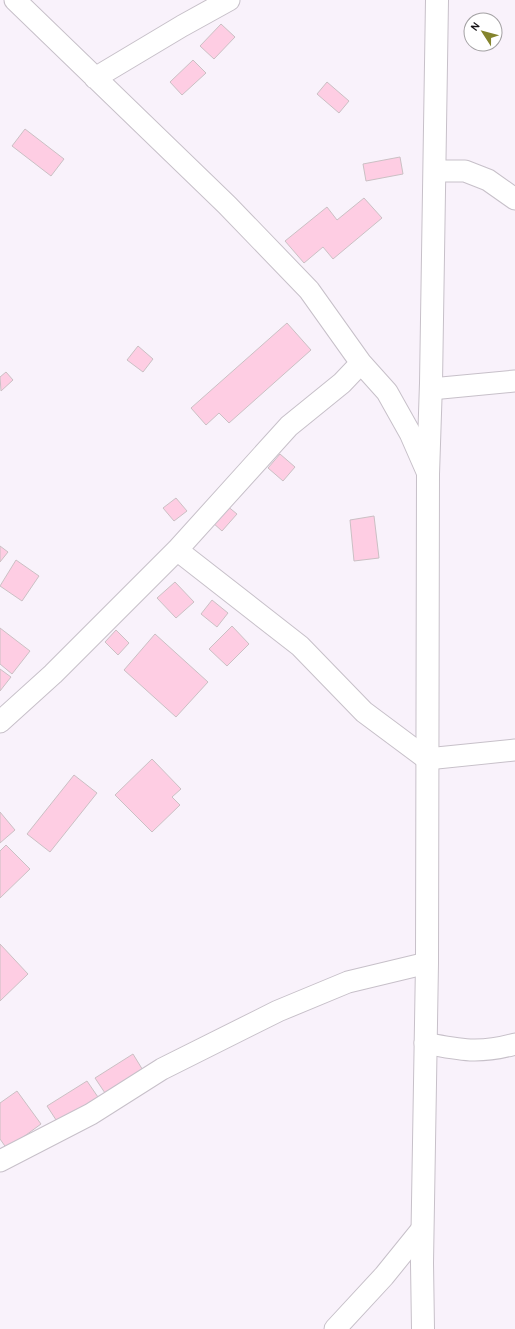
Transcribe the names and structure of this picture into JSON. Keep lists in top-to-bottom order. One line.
{"north":"top left"}
